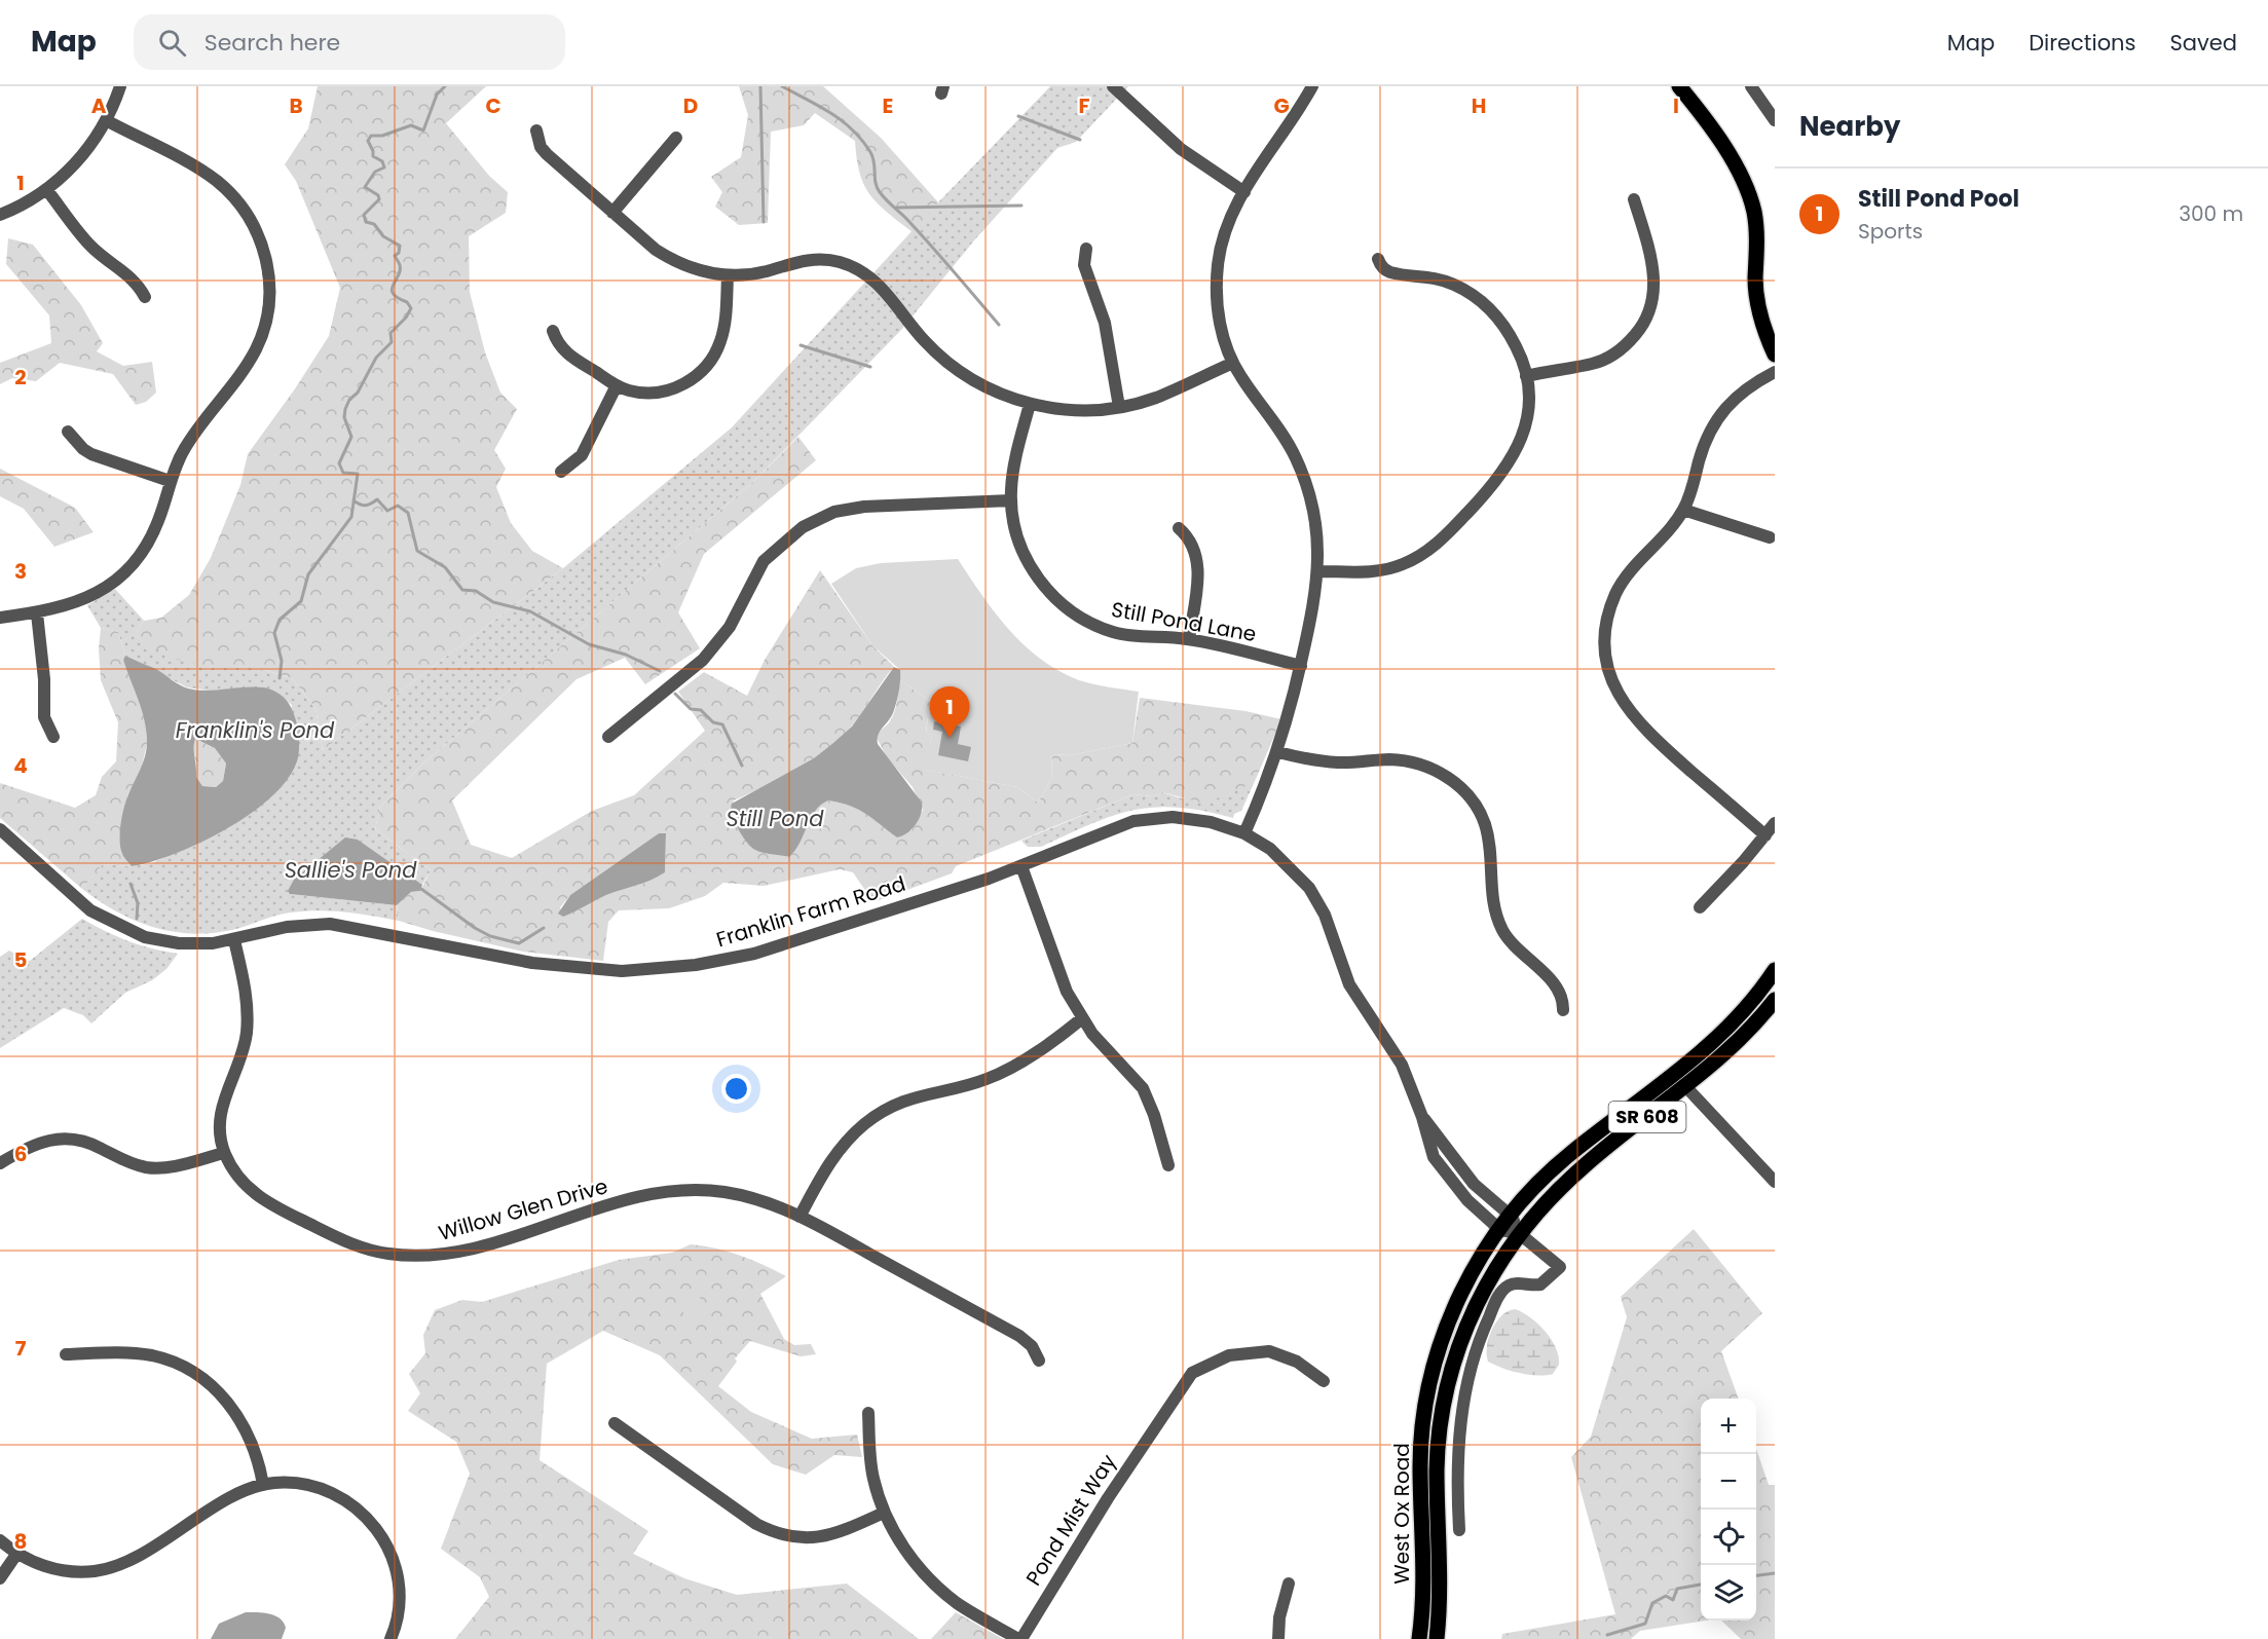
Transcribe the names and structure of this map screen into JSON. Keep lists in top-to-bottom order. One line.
{"streets":{"main road":["SR 608","West Ox Road"],"street":["Still Pond Lane","Franklin Farm Road","Willow Glen Drive","Pond Mist Way"]},"crossings":[["Franklin Farm Road","Willow Glen Drive"],["Franklin Farm Road","West Ox Road"]],"water":["Franklin's Pond","Still Pond","Sallie's Pond"],"page":{"header":"Map","search":"Search here","nav":["Map","Directions","Saved"],"heading":"Nearby","list":[{"mark":"1","name":"Still Pond Pool","note":"Sports","value":"300 m"}],"pins":"1","map_buttons":["+","−"]},"grid":{"columns":["A","B","C","D","E","F","G","H","I"],"rows":["1","2","3","4","5","6","7","8"]}}
